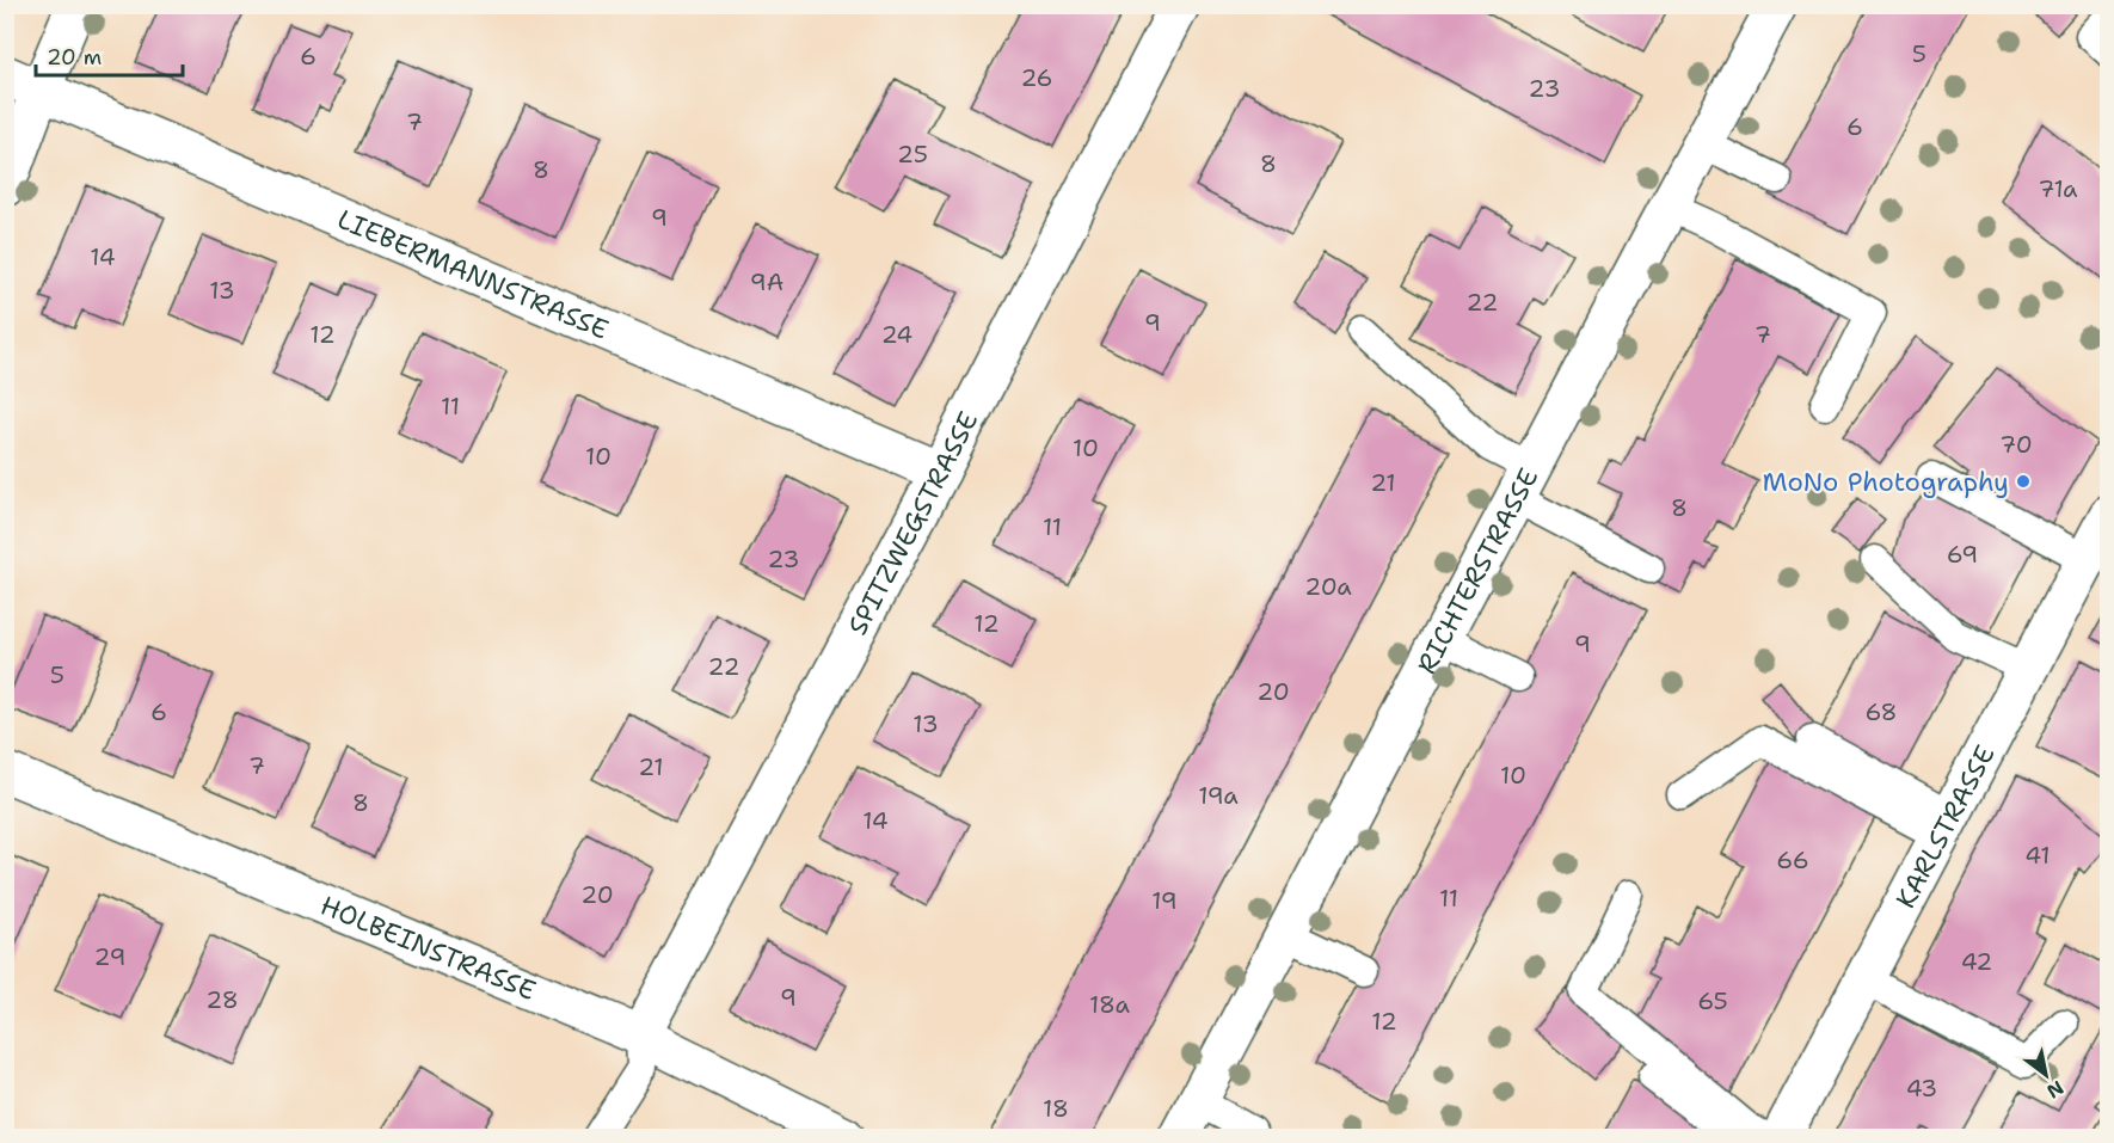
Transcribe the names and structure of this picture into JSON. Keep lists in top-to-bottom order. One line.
{"streets":{"street":["LIEBERMANNSTRASSE","SPITZWEGSTRASSE","RICHTERSTRASSE","KARLSTRASSE","HOLBEINSTRASSE"]},"crossings":[["LIEBERMANNSTRASSE","SPITZWEGSTRASSE"],["SPITZWEGSTRASSE","HOLBEINSTRASSE"]],"places":["MoNo Photography"],"house_numbers":["5","6","26","23","7","6","25","8","8","71a","9","14","9A","13","22","9","12","24","7","11","70","10","10","21","8","11","69","23","20a","12","9","22","5","20","6","68","13","7","21","10","19a","8","14","41","66","20","11","19","29","42","9","28","65","18a","12","43","18"],"scale_bar":"20 m","north":"bottom right"}
